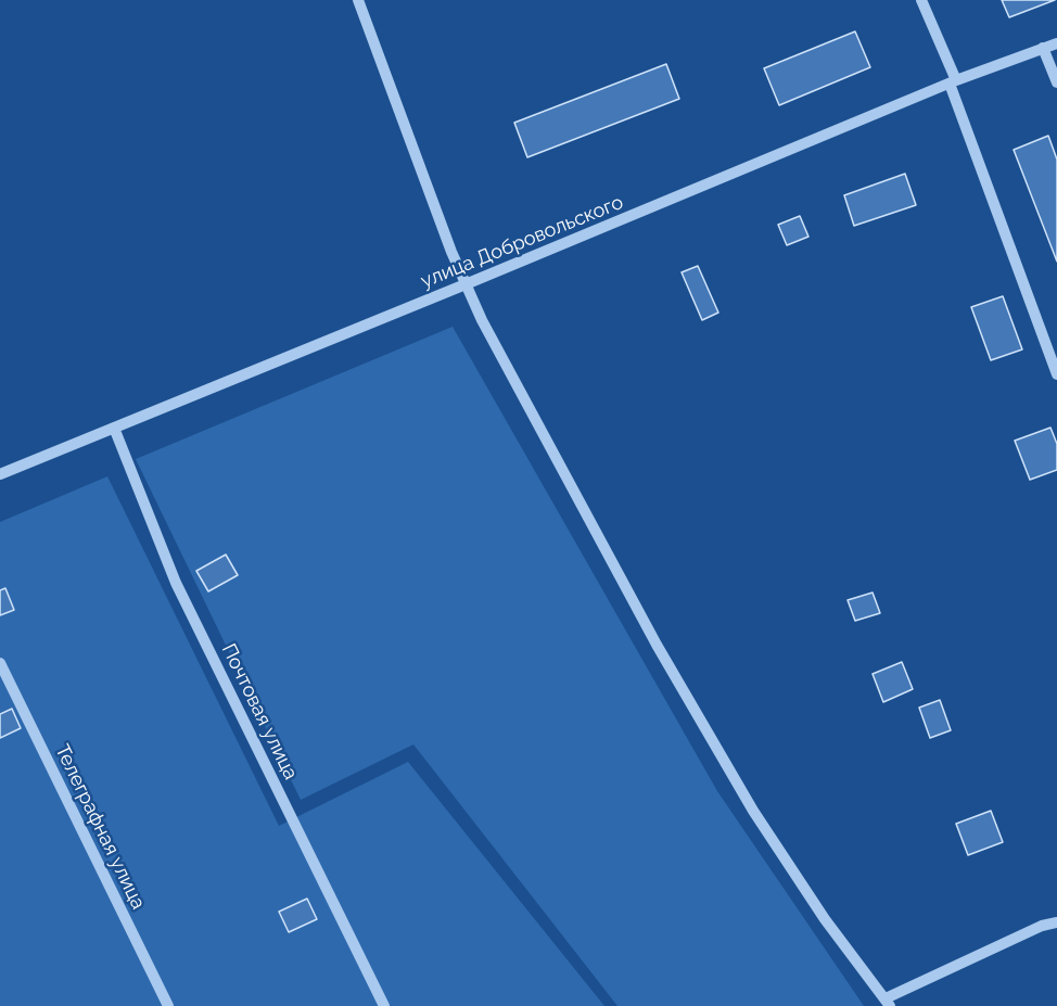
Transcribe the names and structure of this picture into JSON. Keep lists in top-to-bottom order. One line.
{"streets":{"street":["улица Добровольского","Почтовая улица","Телеграфная улица"]},"crossings":[["улица Добровольского","Почтовая улица"]]}
